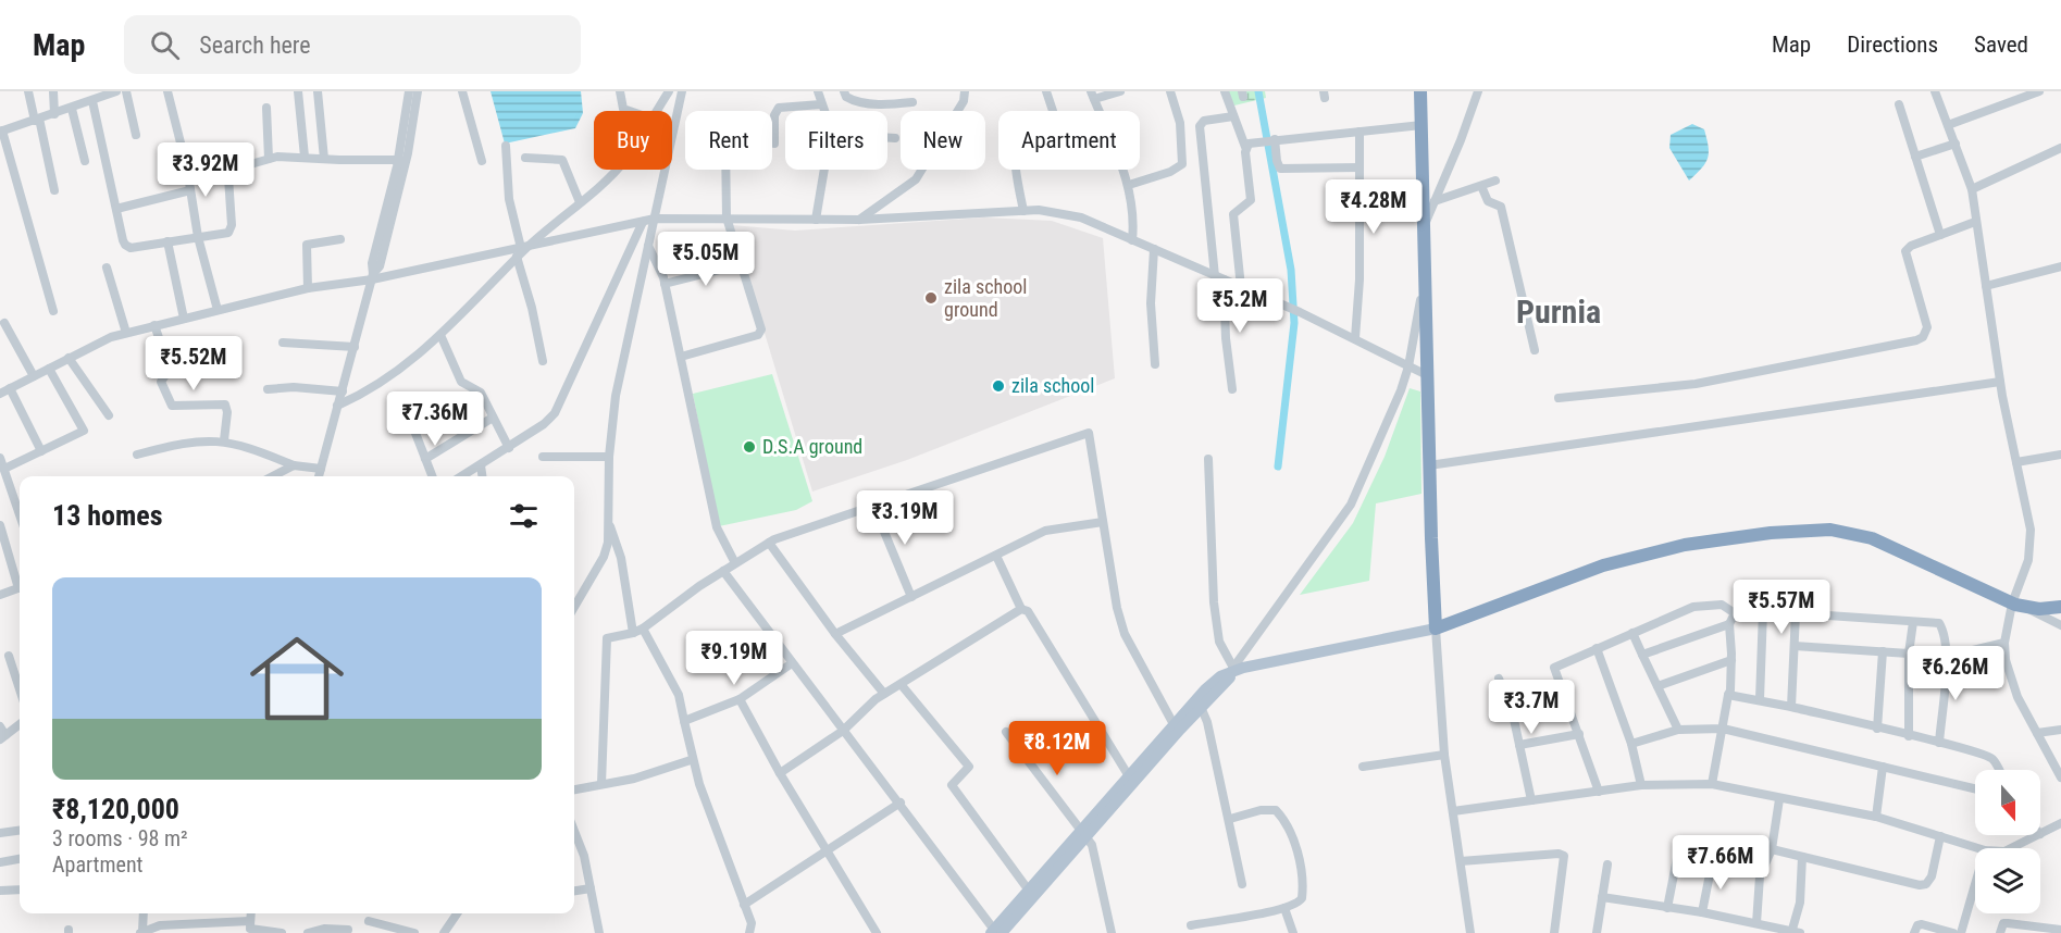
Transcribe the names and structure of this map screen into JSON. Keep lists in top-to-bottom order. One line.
{"districts":["Purnia"],"places":["zila school ground","zila school","D.S.A ground"],"north":"bottom","page":{"header":"Map","search":"Search here","nav":["Map","Directions","Saved"],"chip":["Buy","Rent","Filters","New","Apartment"],"price":["₹3.92M","₹4.28M","₹5.05M","₹5.2M","₹5.52M","₹7.36M","₹3.19M","₹5.57M","₹9.19M","₹6.26M","₹3.7M","₹8.12M","₹7.66M"],"heading":"13 homes","list":[{"name":"₹8,120,000","note":"3 rooms · 98 m² · Apartment"}]}}
